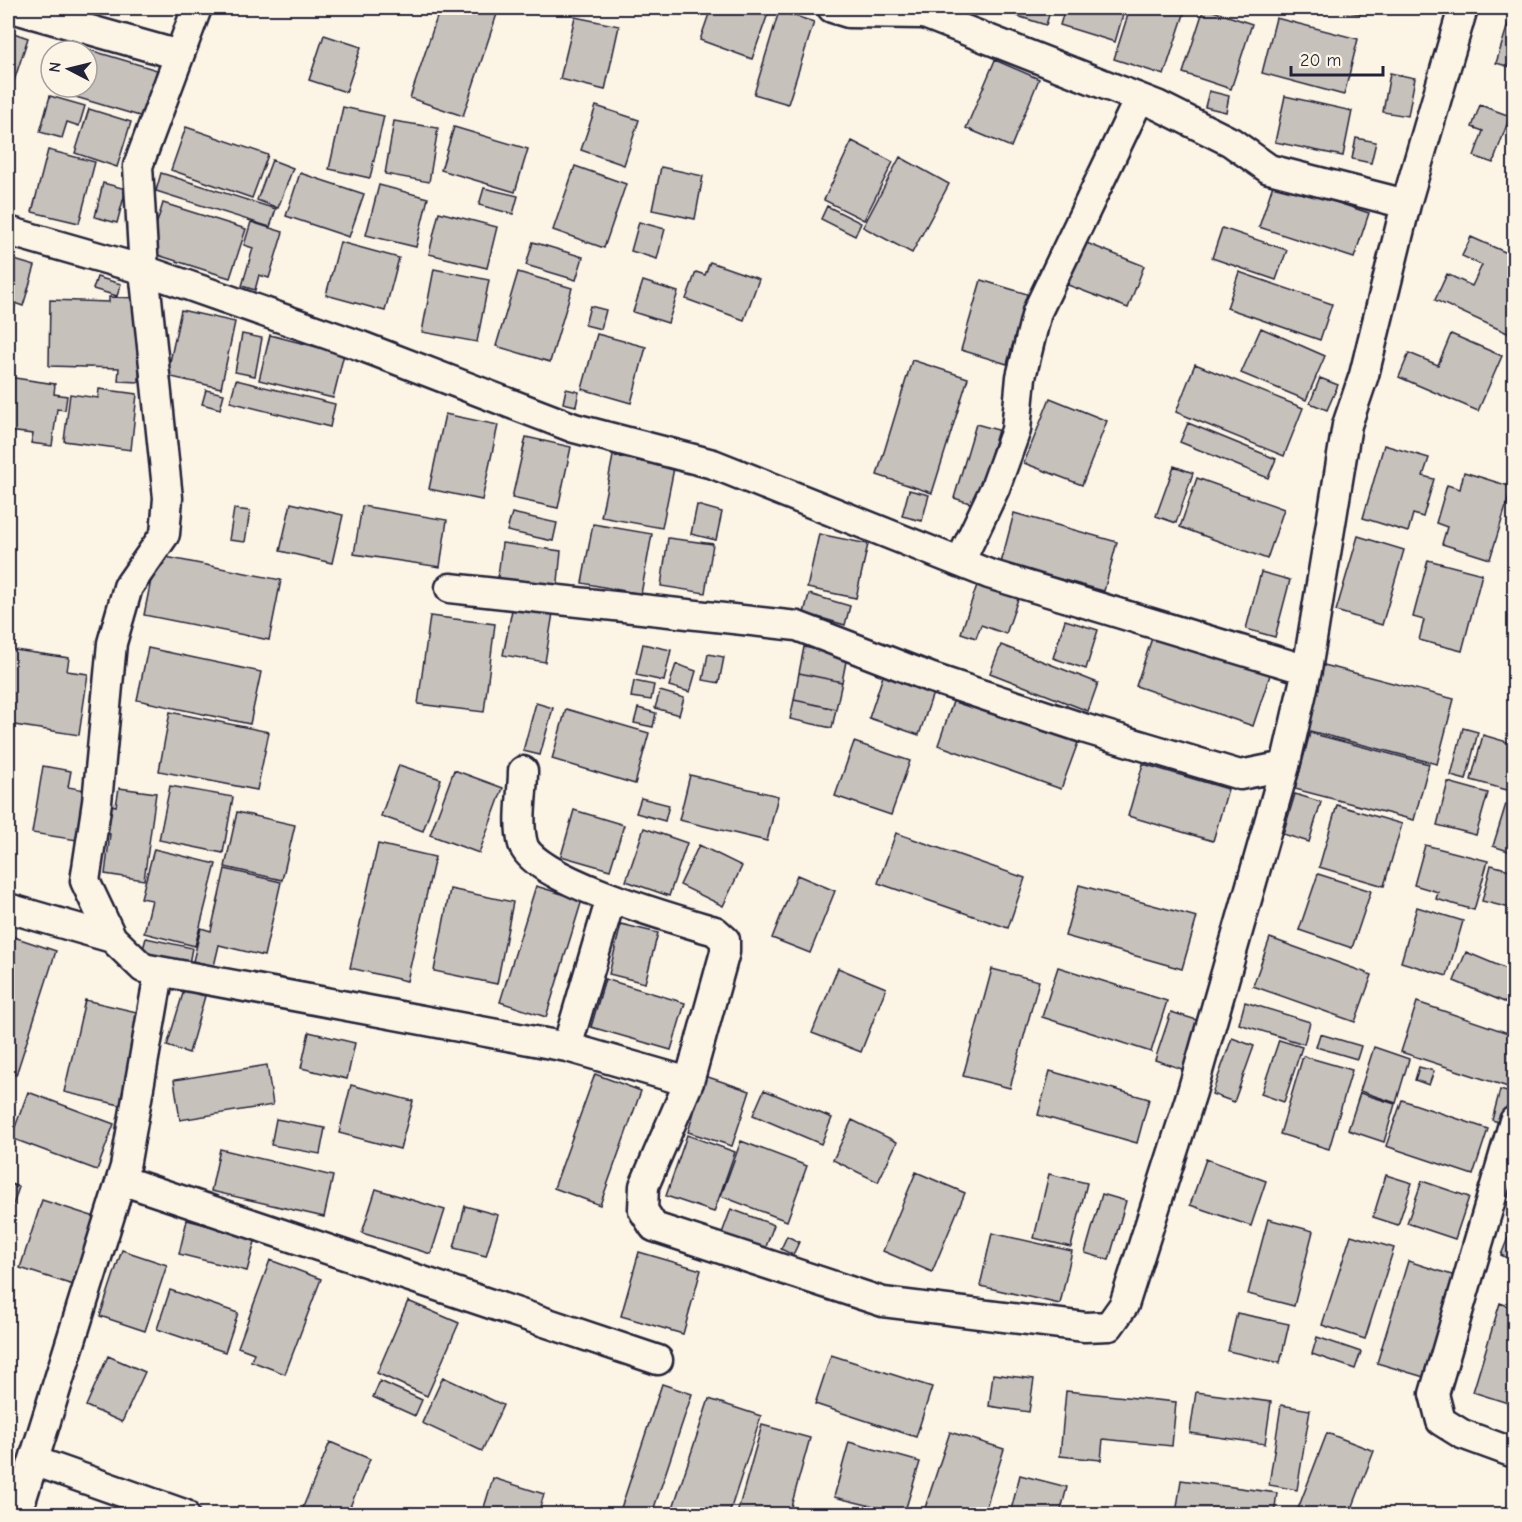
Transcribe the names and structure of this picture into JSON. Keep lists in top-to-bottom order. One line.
{"scale_bar":"20 m","north":"left"}
